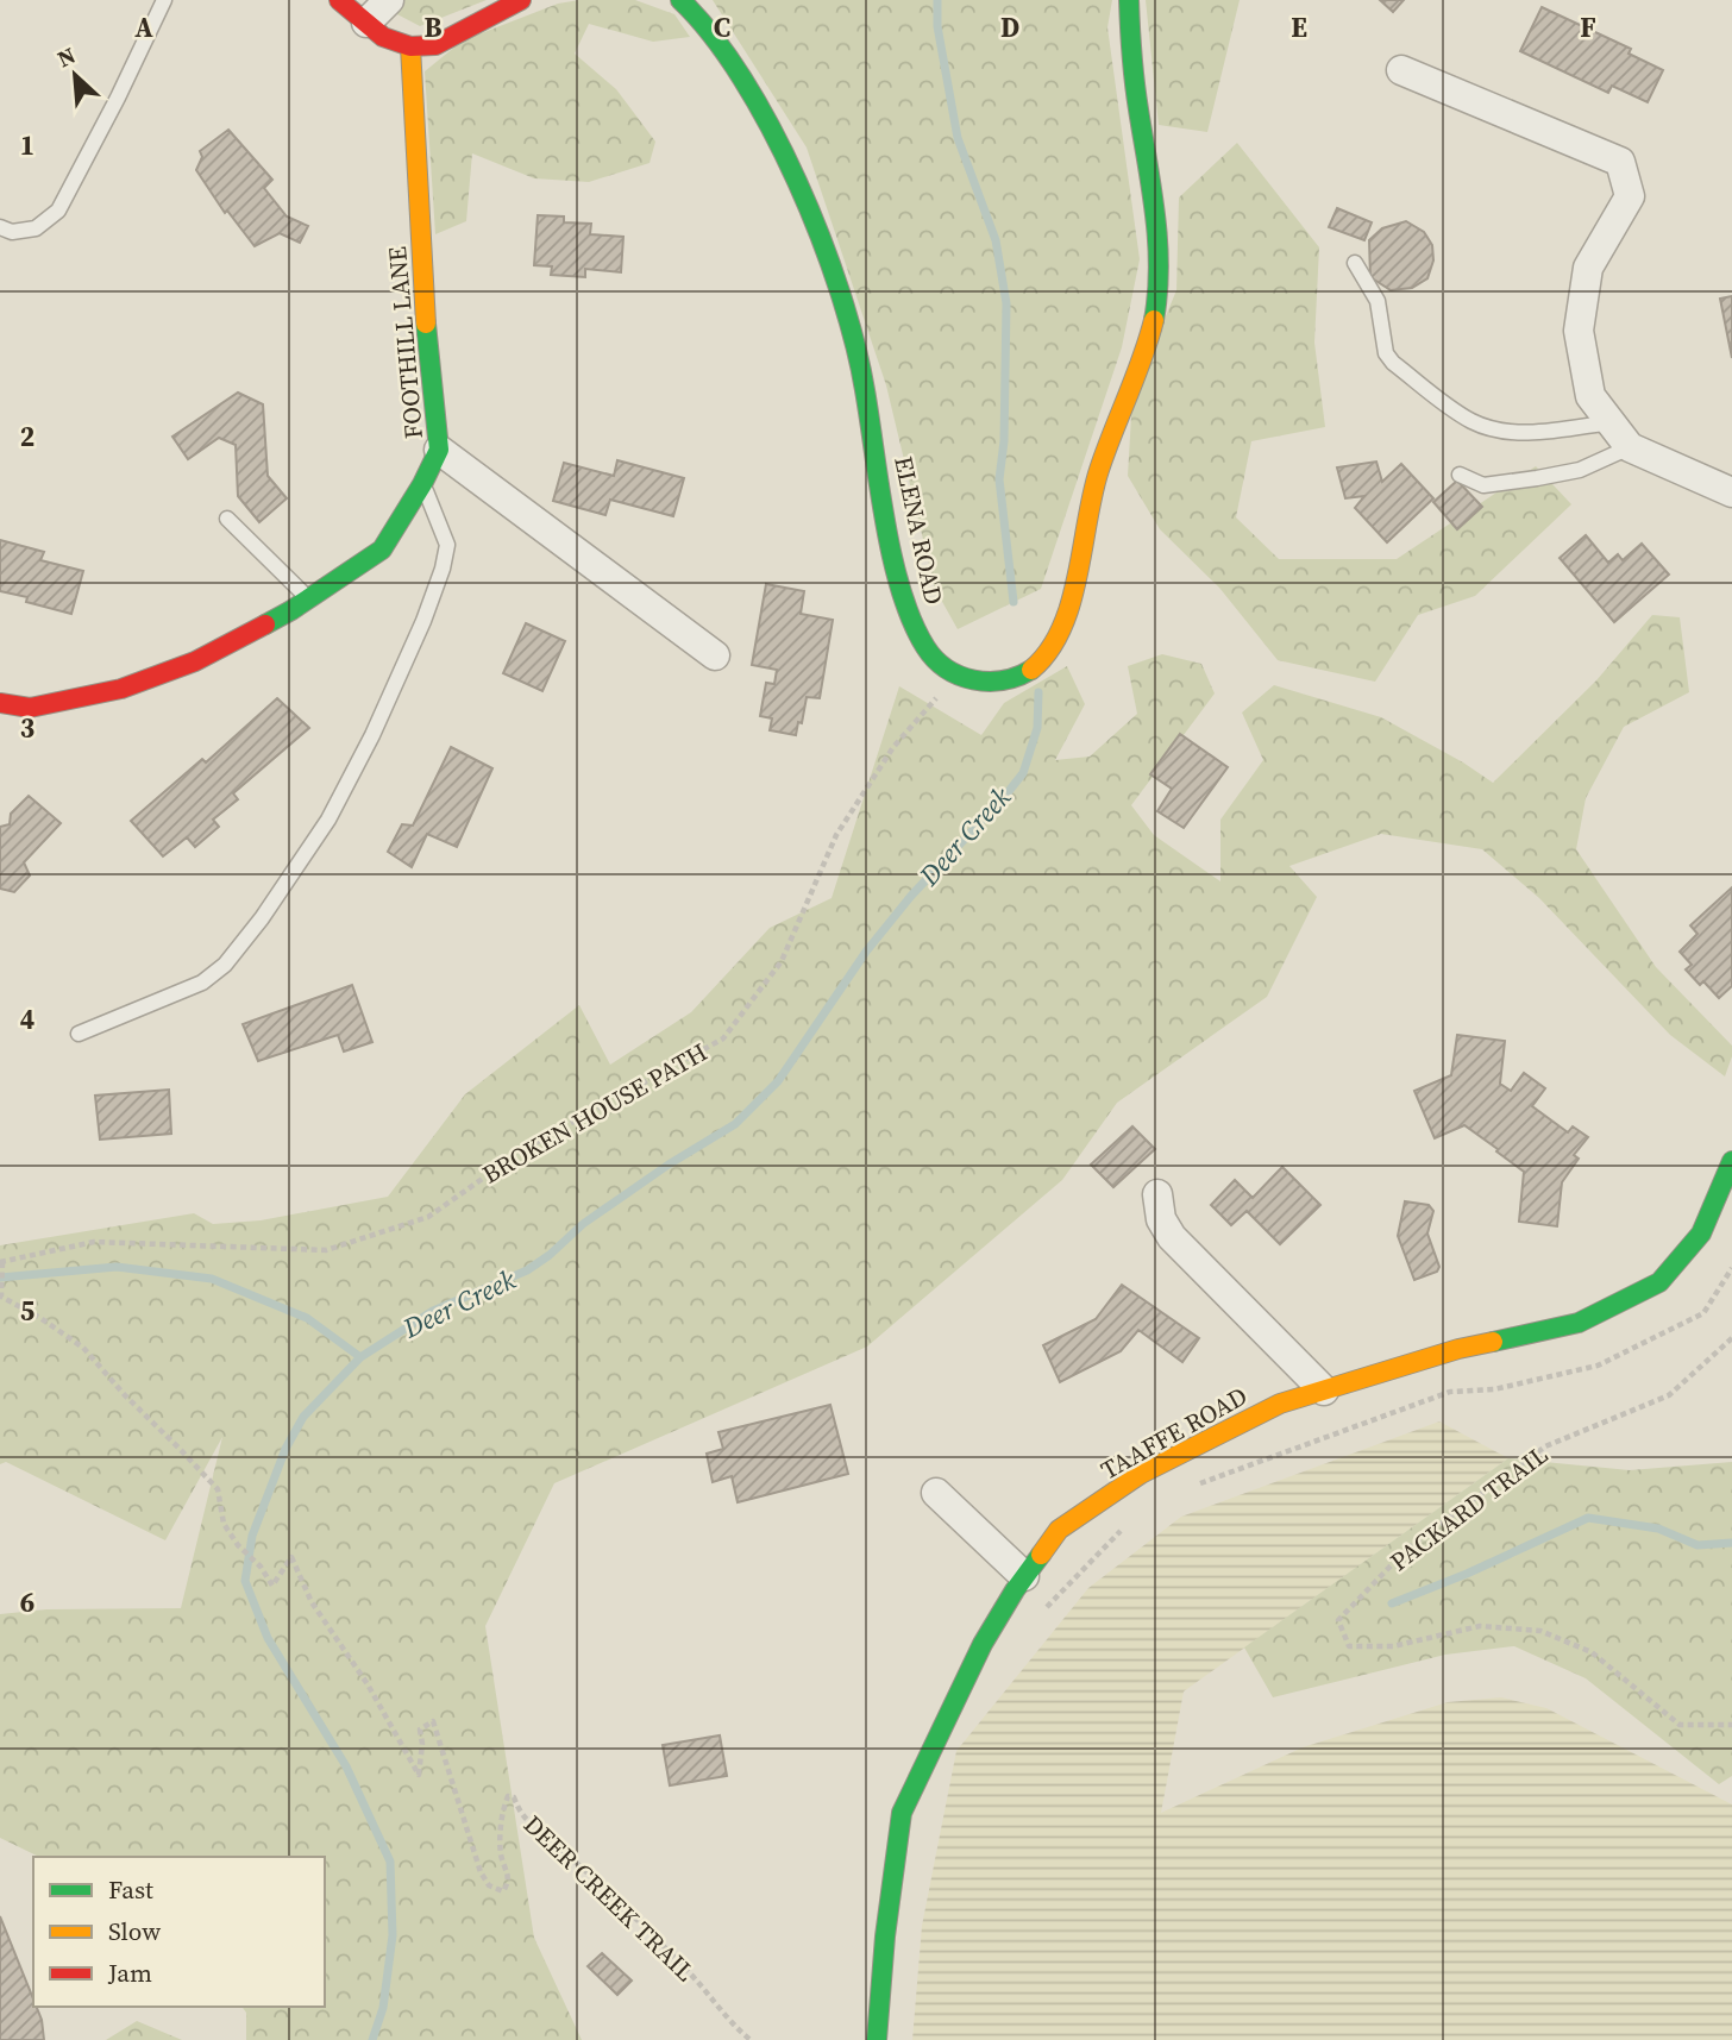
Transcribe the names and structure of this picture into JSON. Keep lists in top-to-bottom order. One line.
{"streets":{"street":["FOOTHILL LANE","ELENA ROAD","TAAFFE ROAD"],"path":["BROKEN HOUSE PATH","PACKARD TRAIL","DEER CREEK TRAIL"]},"crossings":[["ELENA ROAD","BROKEN HOUSE PATH"]],"water":["Deer Creek"],"legend":["Fast","Slow","Jam"],"north":"top left","grid":{"columns":["A","B","C","D","E","F"],"rows":["1","2","3","4","5","6"]}}
